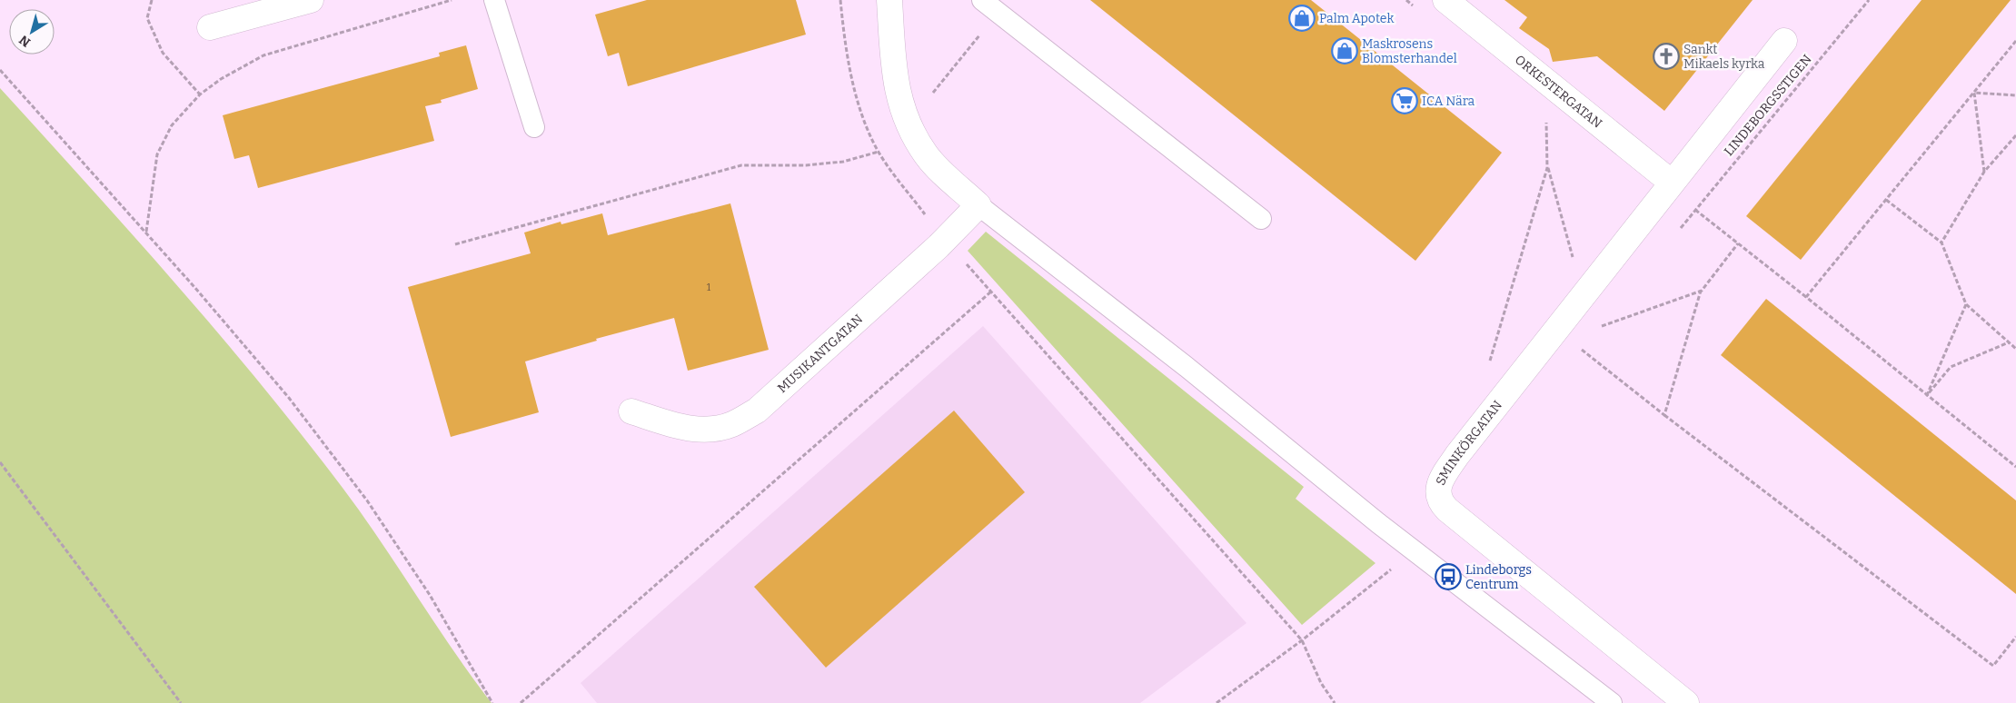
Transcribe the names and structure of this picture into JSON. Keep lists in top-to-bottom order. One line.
{"streets":{"street":["ORKESTERGATAN","MUSIKANTGATAN","SMINKÖRGATAN"],"path":["LINDEBORGSSTIGEN"]},"crossings":[["ORKESTERGATAN","SMINKÖRGATAN"]],"places":{"shop":["Palm Apotek","Maskrosens Blomsterhandel"],"church":["Sankt Mikaels kyrka"],"supermarket":["ICA Nära"],"bus stop":["Lindeborgs Centrum"]},"house_numbers":["1"],"north":"bottom left"}
